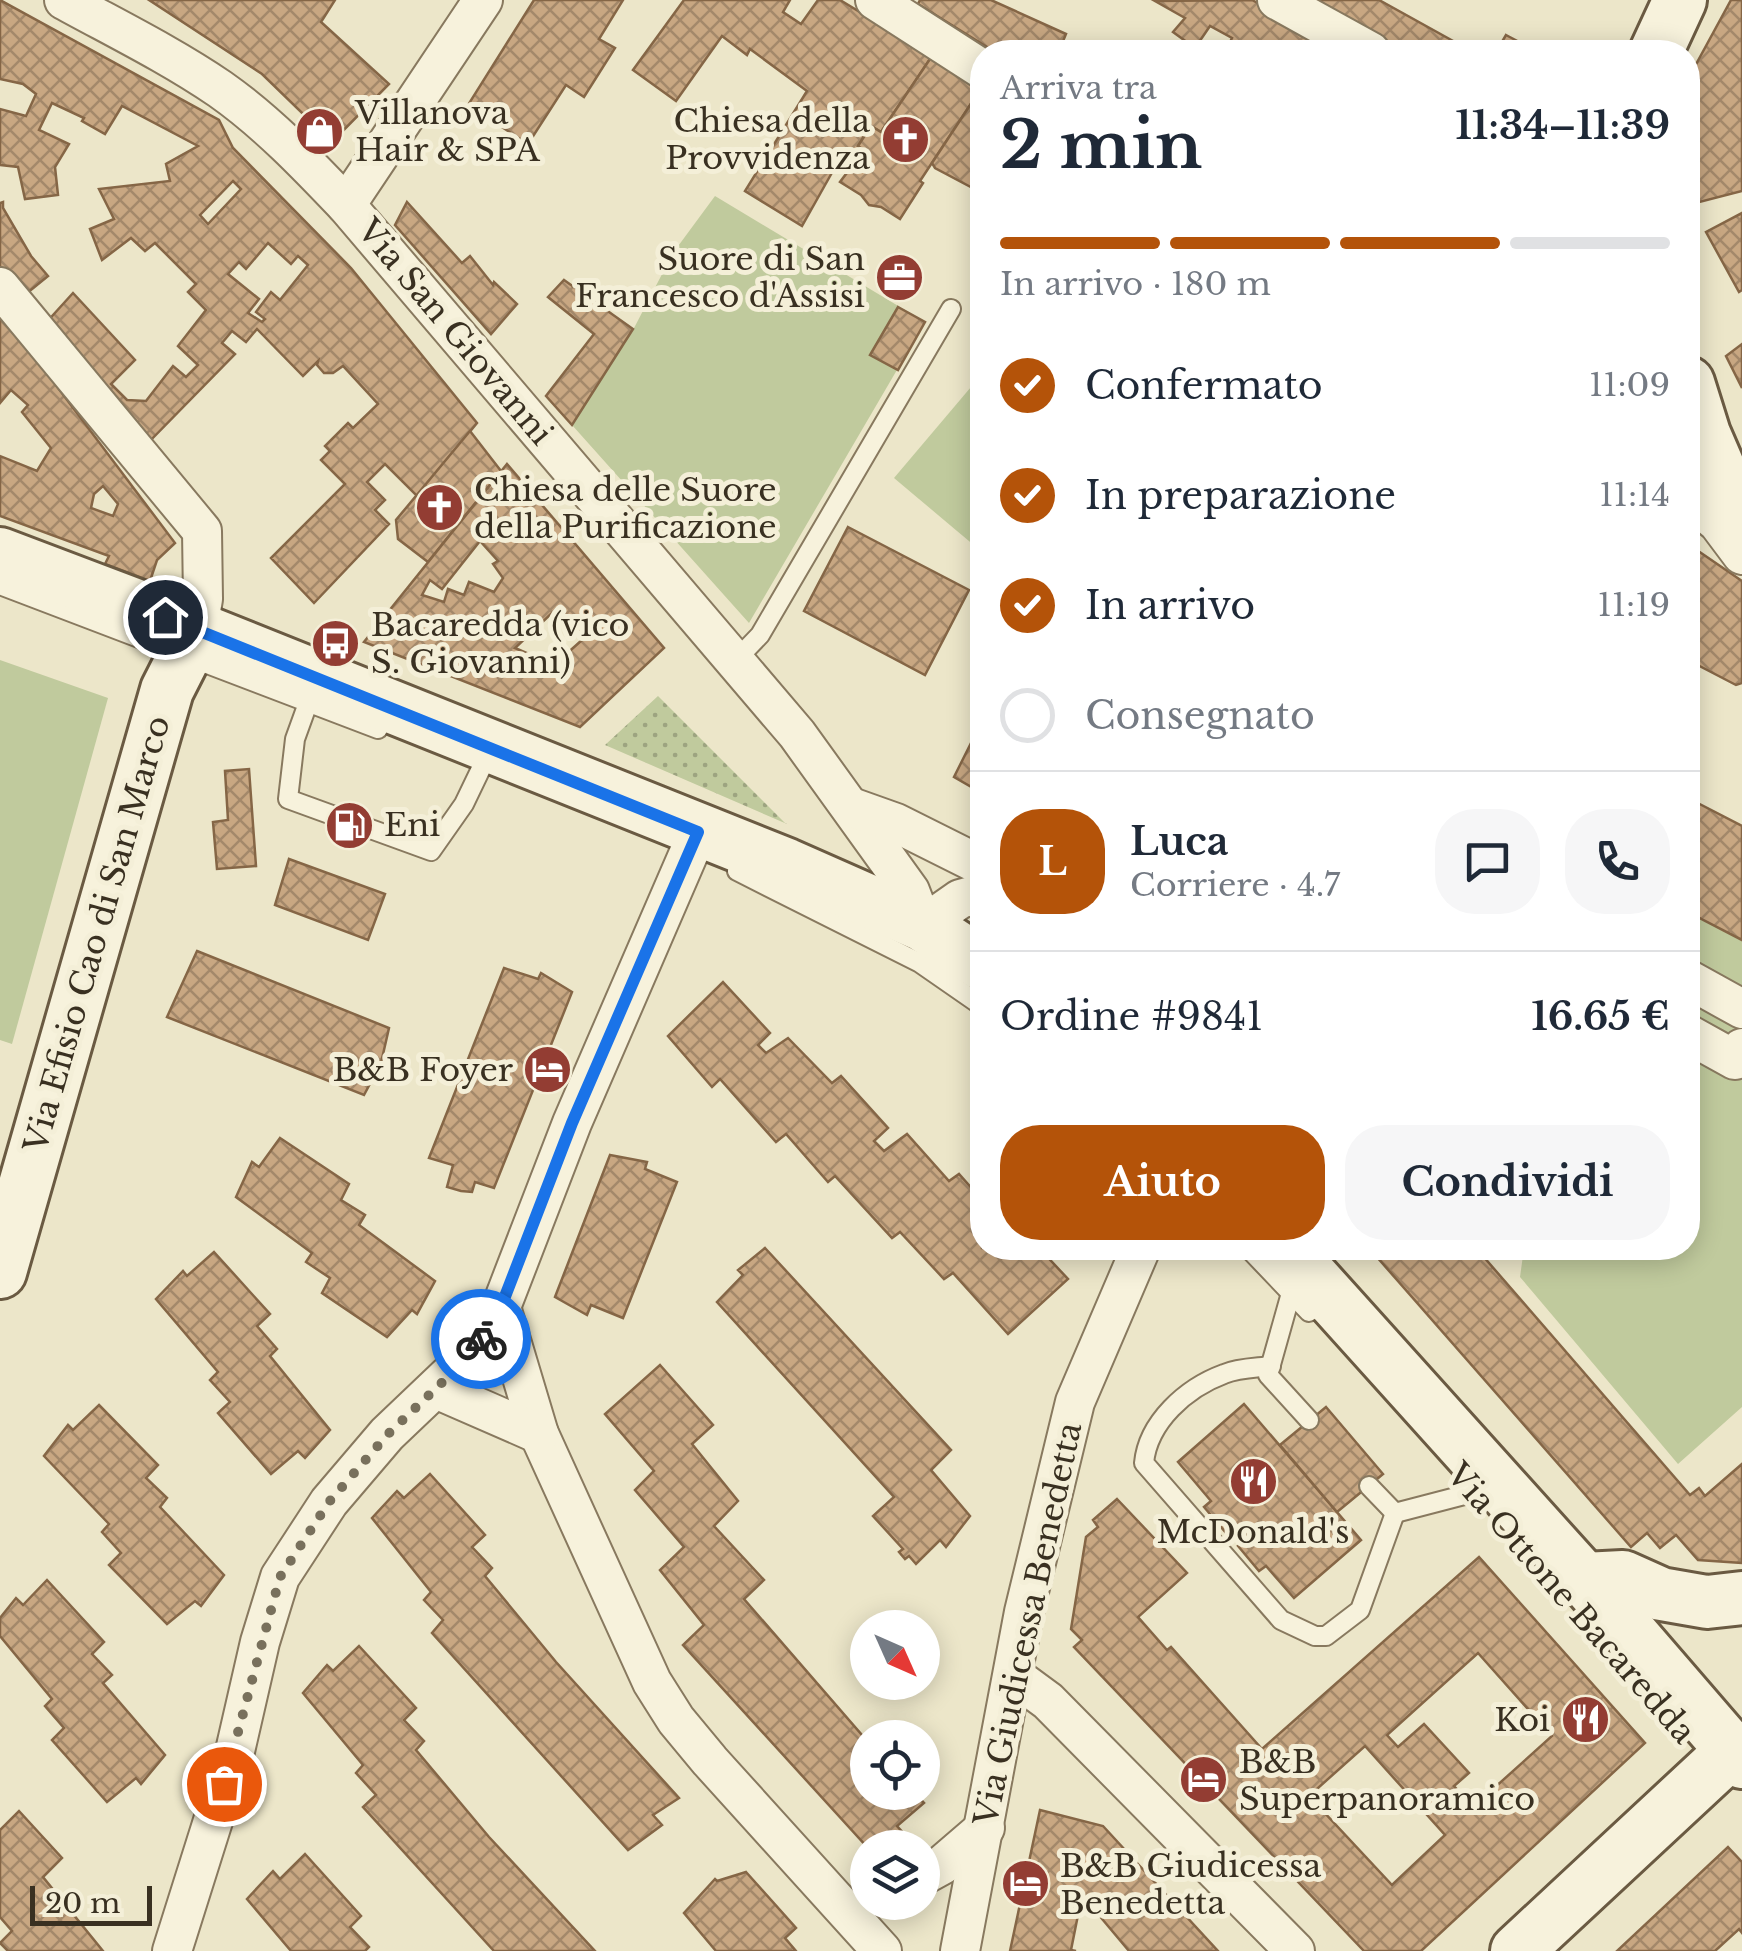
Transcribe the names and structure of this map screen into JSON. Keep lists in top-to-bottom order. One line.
{"streets":{"street":["Via San Giovanni","Via Efisio Cao di San Marco","Via Ottone Bacaredda","Via Giudicessa Benedetta"]},"places":{"shop":["Villanova Hair & SPA"],"church":["Chiesa della Provvidenza","Chiesa delle Suore della Purificazione"],"office":["Suore di San Francesco d'Assisi"],"bus stop":["Bacaredda (vico S. Giovanni)"],"fuel station":["Eni"],"hotel":["B&B Foyer","B&B Superpanoramico","B&B Giudicessa Benedetta"],"restaurant":["McDonald's","Koi"]},"scale_bar":"20 m","north":"bottom right","page":{"heading":["2 min","Arriva tra","11:34–11:39"],"panel":["Luca","Corriere · 4.7","Ordine #9841","16.65 €"],"bar":"In arrivo · 180 m","list":[["Confermato","11:09"],["In preparazione","11:14"],["In arrivo","11:19"],"Consegnato"],"round":"L","buttons":["Aiuto","Condividi"],"scale":"20 m"}}
